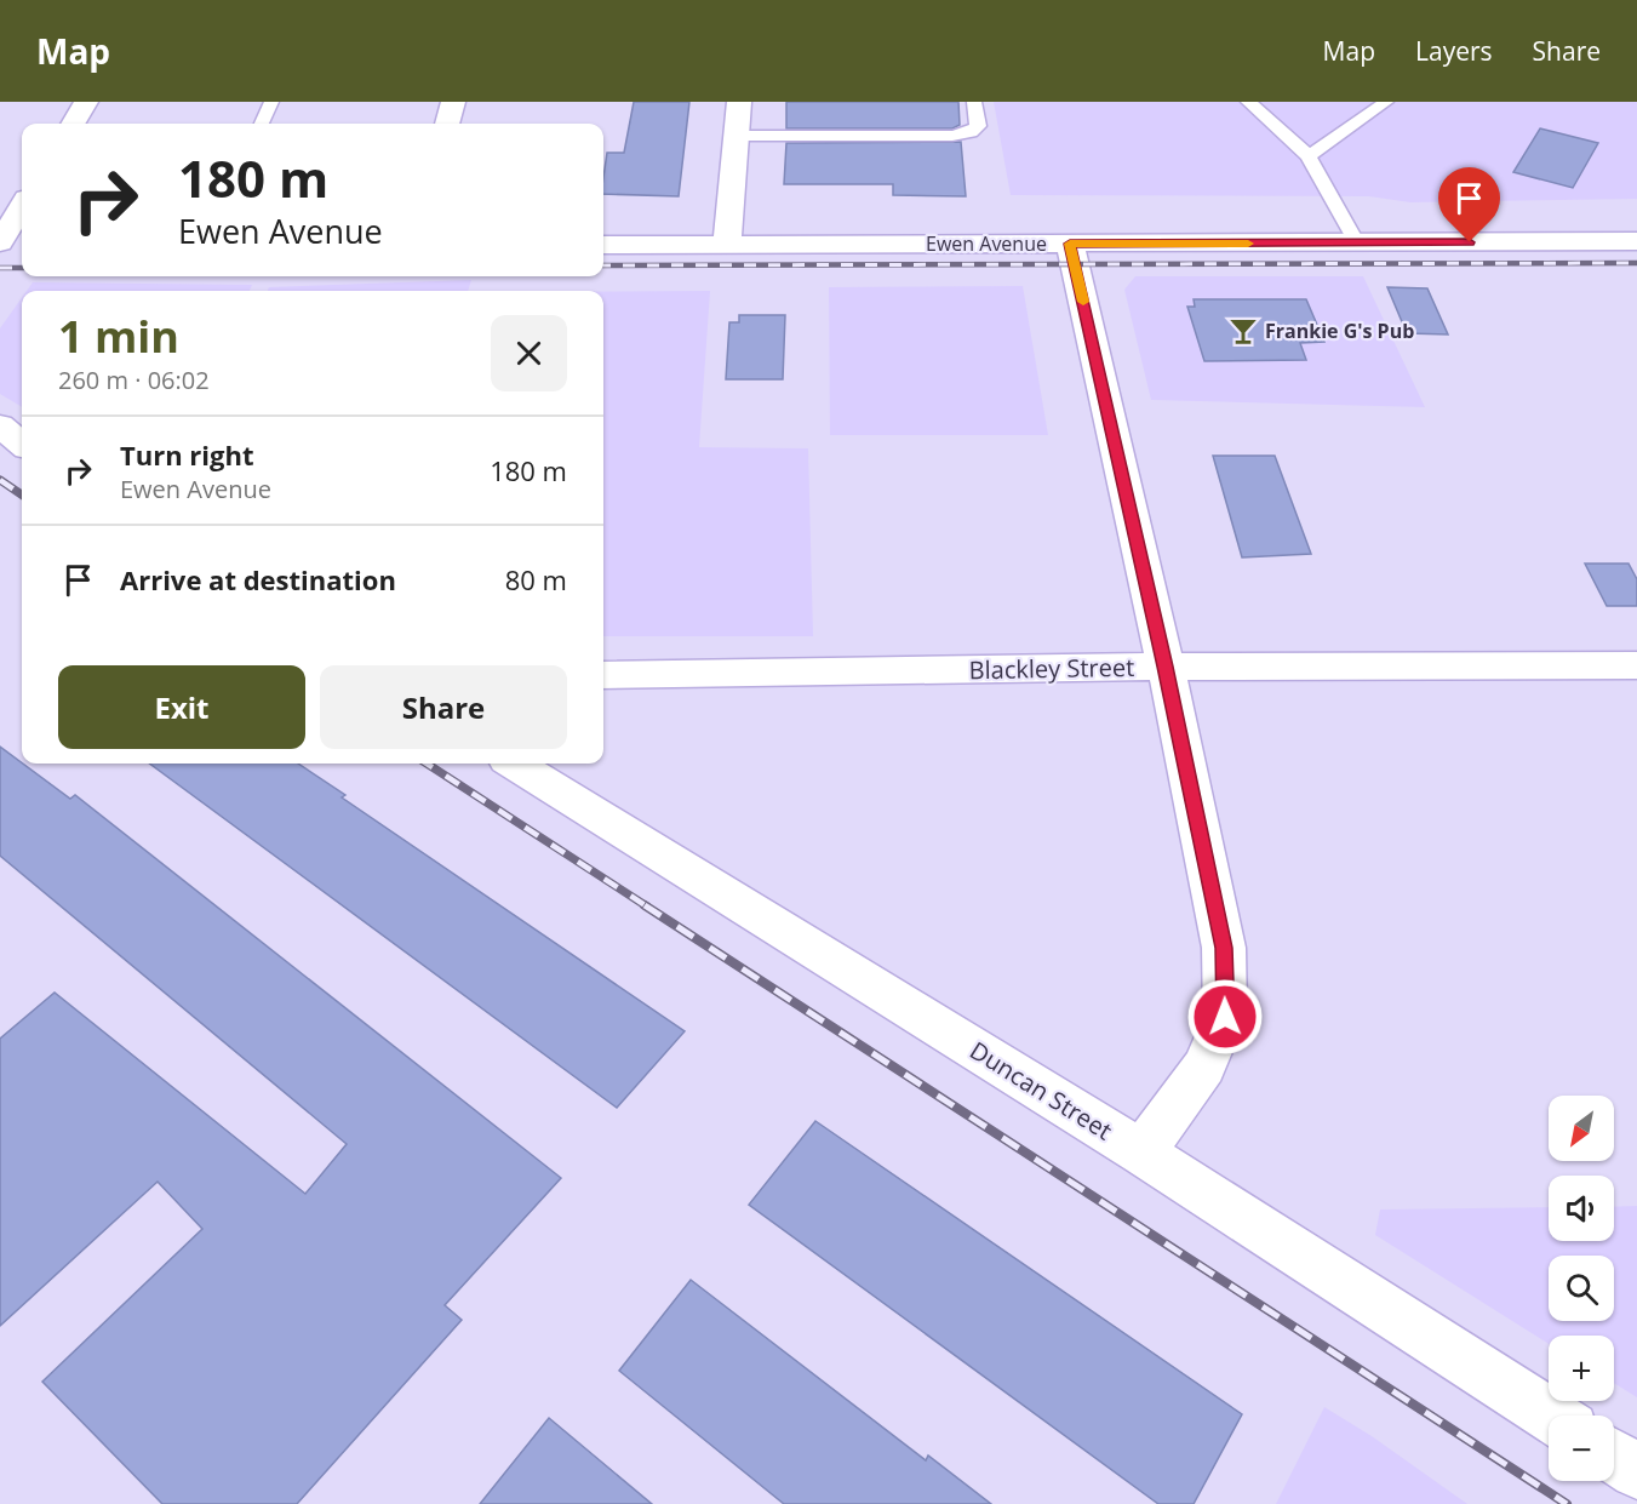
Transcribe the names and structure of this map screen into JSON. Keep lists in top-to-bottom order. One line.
{"streets":{"street":["Ewen Avenue","Blackley Street","Duncan Street"]},"places":{"bar":["Frankie G's Pub"]},"north":"bottom left","page":{"header":"Map","nav":["Map","Layers","Share"],"turn":["180 m","Ewen Avenue"],"heading":["1 min","260 m · 06:02"],"list":[{"name":"Turn right","note":"Ewen Avenue","value":"180 m"},{"name":"Arrive at destination","value":"80 m"}],"buttons":["Exit","Share"],"map_buttons":["+","−"]}}
